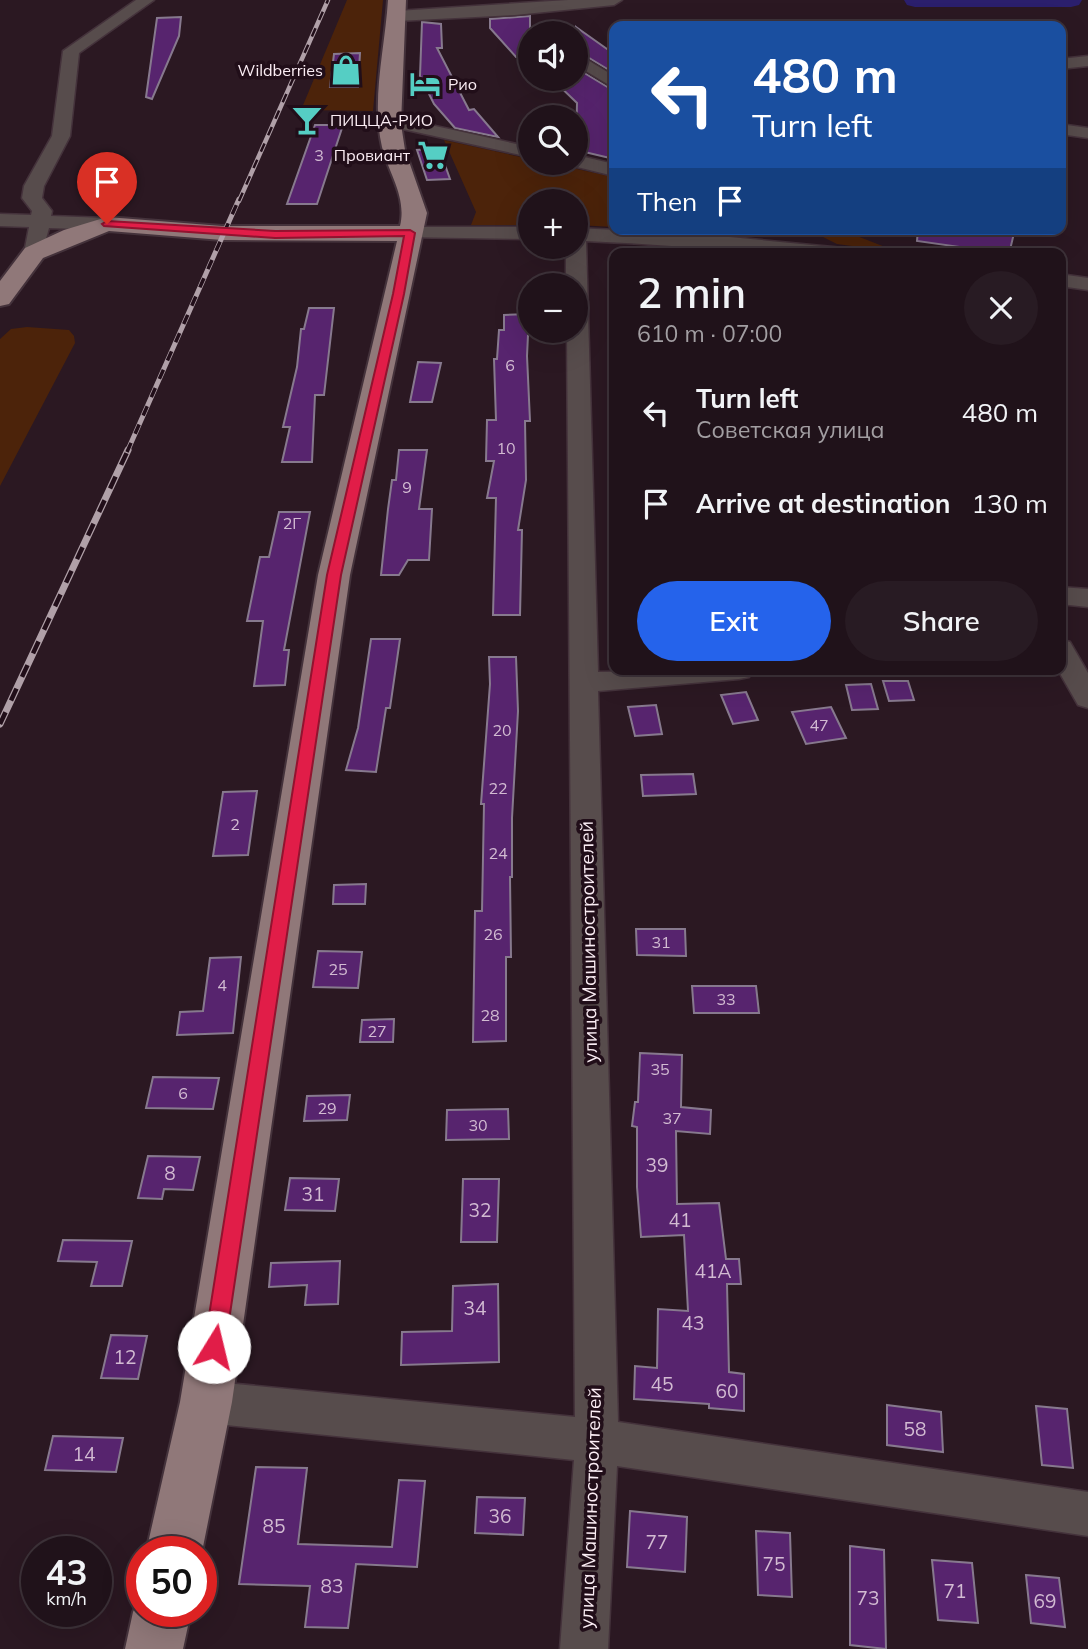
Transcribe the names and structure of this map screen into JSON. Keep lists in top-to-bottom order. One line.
{"streets":{"street":["улица Машиностроителей"]},"places":{"shop":["Wildberries"],"hotel":["Рио"],"bar":["ПИЦЦА-РИО"],"supermarket":["Провиант"]},"house_numbers":["3","6","10","9","2Г","47","20","22","2","24","26","31","25","4","33","28","27","35","6","29","37","30","39","8","31","32","41","41А","34","43","12","45","60","58","14","36","85","77","75","83","71","73","69"],"page":{"map_buttons":["+","−"],"turn":["480 m","Turn left"],"then":"Then","heading":["2 min","610 m · 07:00"],"list":[{"name":"Turn left","note":"Советская улица","value":"480 m"},{"name":"Arrive at destination","value":"130 m"}],"buttons":["Exit","Share"],"speed":"43 km/h","limit":"50"}}
